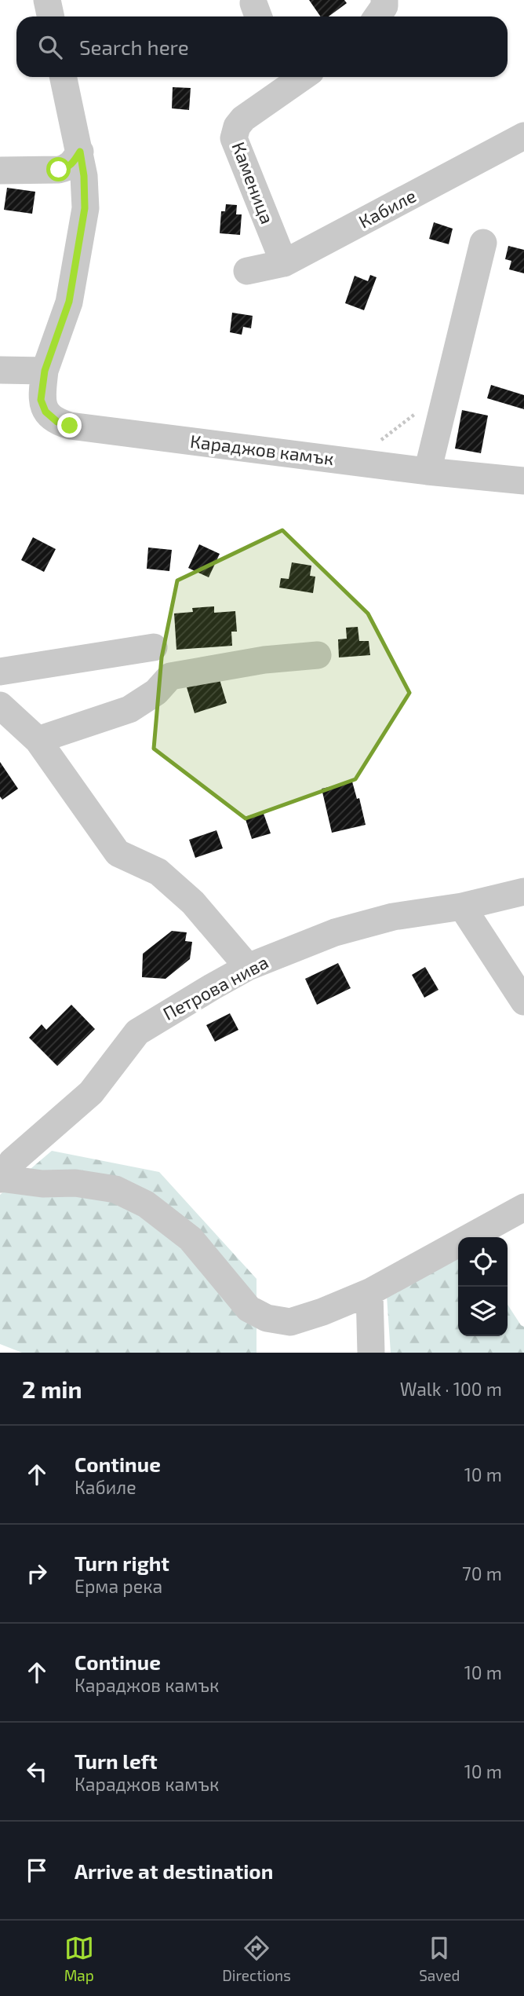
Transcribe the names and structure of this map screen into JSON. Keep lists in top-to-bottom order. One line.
{"streets":{"street":["Каменица","Кабиле","Караджов камък","Петрова нива"]},"crossings":[["Каменица","Кабиле"]],"page":{"search":"Search here","heading":["2 min","Walk · 100 m"],"list":[["Continue","Кабиле","10 m"],["Turn right","Ерма река","70 m"],["Continue","Караджов камък","10 m"],["Turn left","Караджов камък","10 m"],"Arrive at destination"],"nav":["Map","Directions","Saved"]}}
